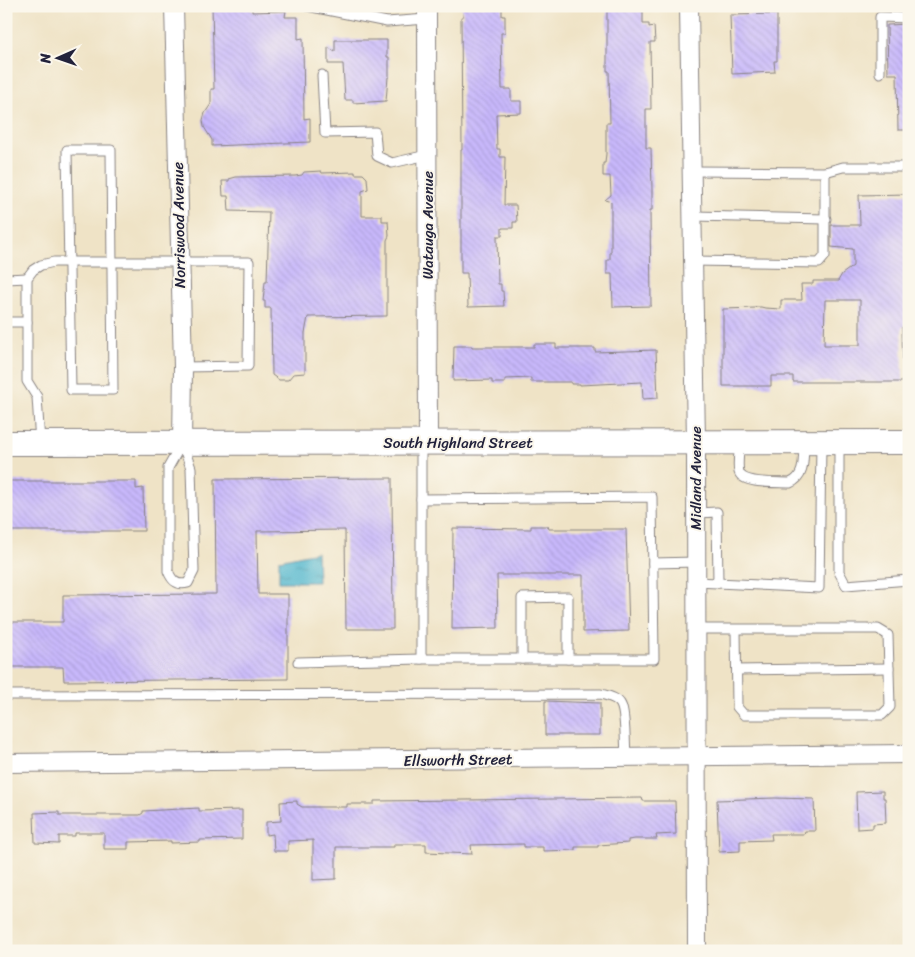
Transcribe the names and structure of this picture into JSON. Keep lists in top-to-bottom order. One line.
{"streets":{"main road":["South Highland Street"],"street":["Norriswood Avenue","Watauga Avenue","Midland Avenue","Ellsworth Street"]},"crossings":[["Norriswood Avenue","South Highland Street"],["Watauga Avenue","South Highland Street"],["South Highland Street","Midland Avenue"],["Midland Avenue","Ellsworth Street"]],"north":"left"}
